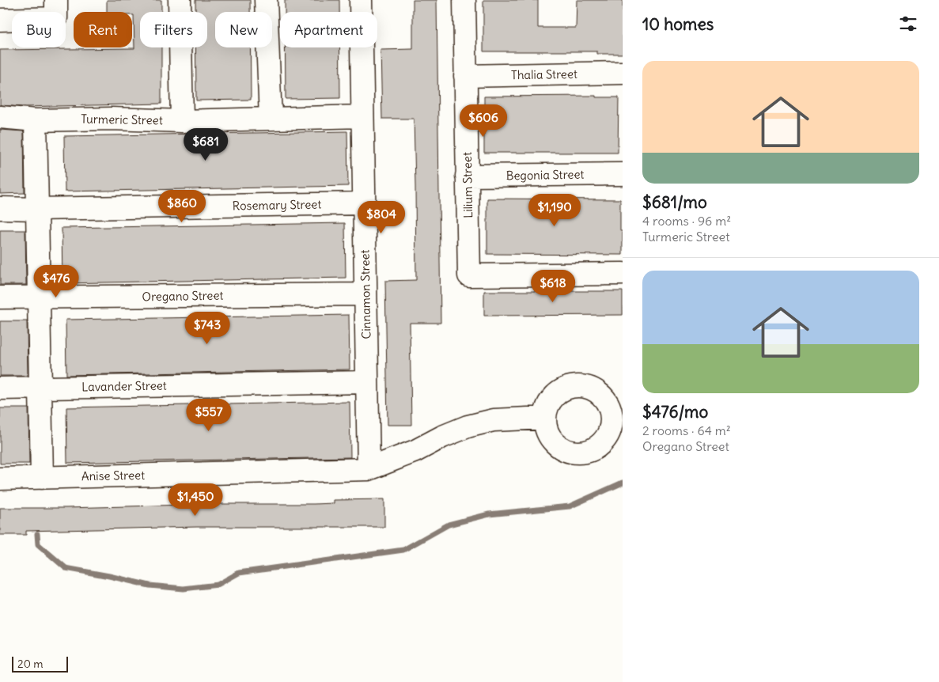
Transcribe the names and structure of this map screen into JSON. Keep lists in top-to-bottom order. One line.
{"streets":{"street":["Thalia Street","Turmeric Street","Begonia Street","Lilium Street","Rosemary Street","Cinnamon Street","Oregano Street","Lavander Street","Anise Street"]},"crossings":[["Thalia Street","Lilium Street"],["Turmeric Street","Cinnamon Street"],["Begonia Street","Lilium Street"],["Rosemary Street","Cinnamon Street"],["Cinnamon Street","Oregano Street"],["Cinnamon Street","Lavander Street"],["Cinnamon Street","Anise Street"]],"scale_bar":"20 m","page":{"heading":"10 homes","chip":["Buy","Rent","Filters","New","Apartment"],"list":[{"name":"$681/mo","note":"4 rooms · 96 m² · Turmeric Street"},{"name":"$476/mo","note":"2 rooms · 64 m² · Oregano Street"}],"price":["$606","$681","$860","$1,190","$804","$476","$618","$743","$557","$1,450"],"scale":"20 m"}}
